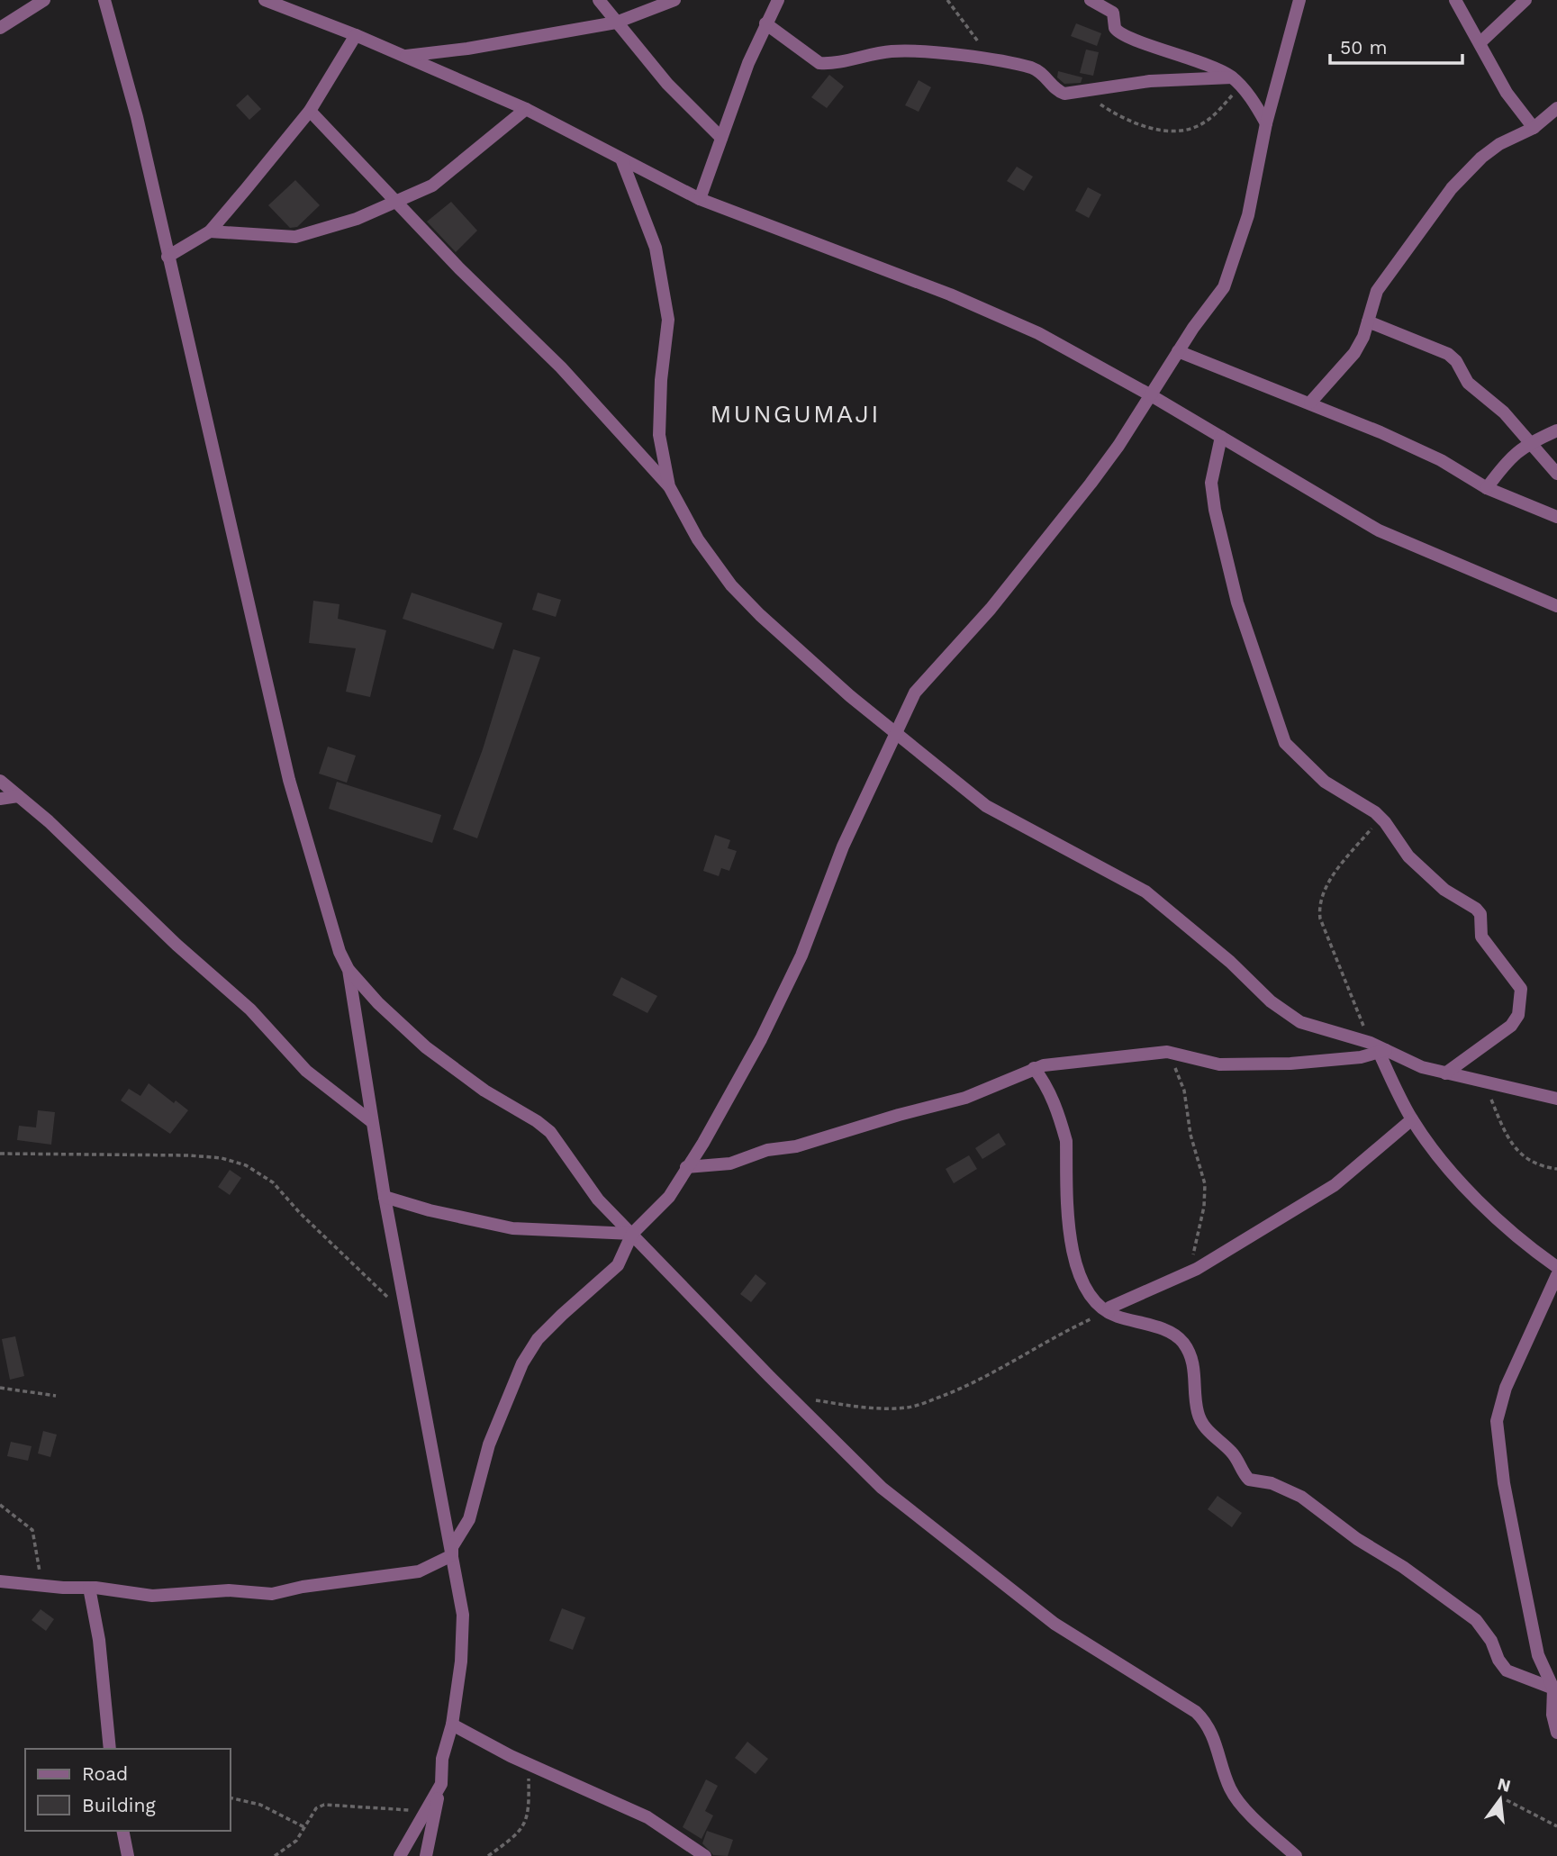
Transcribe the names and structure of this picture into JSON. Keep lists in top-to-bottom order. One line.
{"districts":["MUNGUMAJI"],"legend":["Road","Building"],"scale_bar":"50 m","north":"top"}
